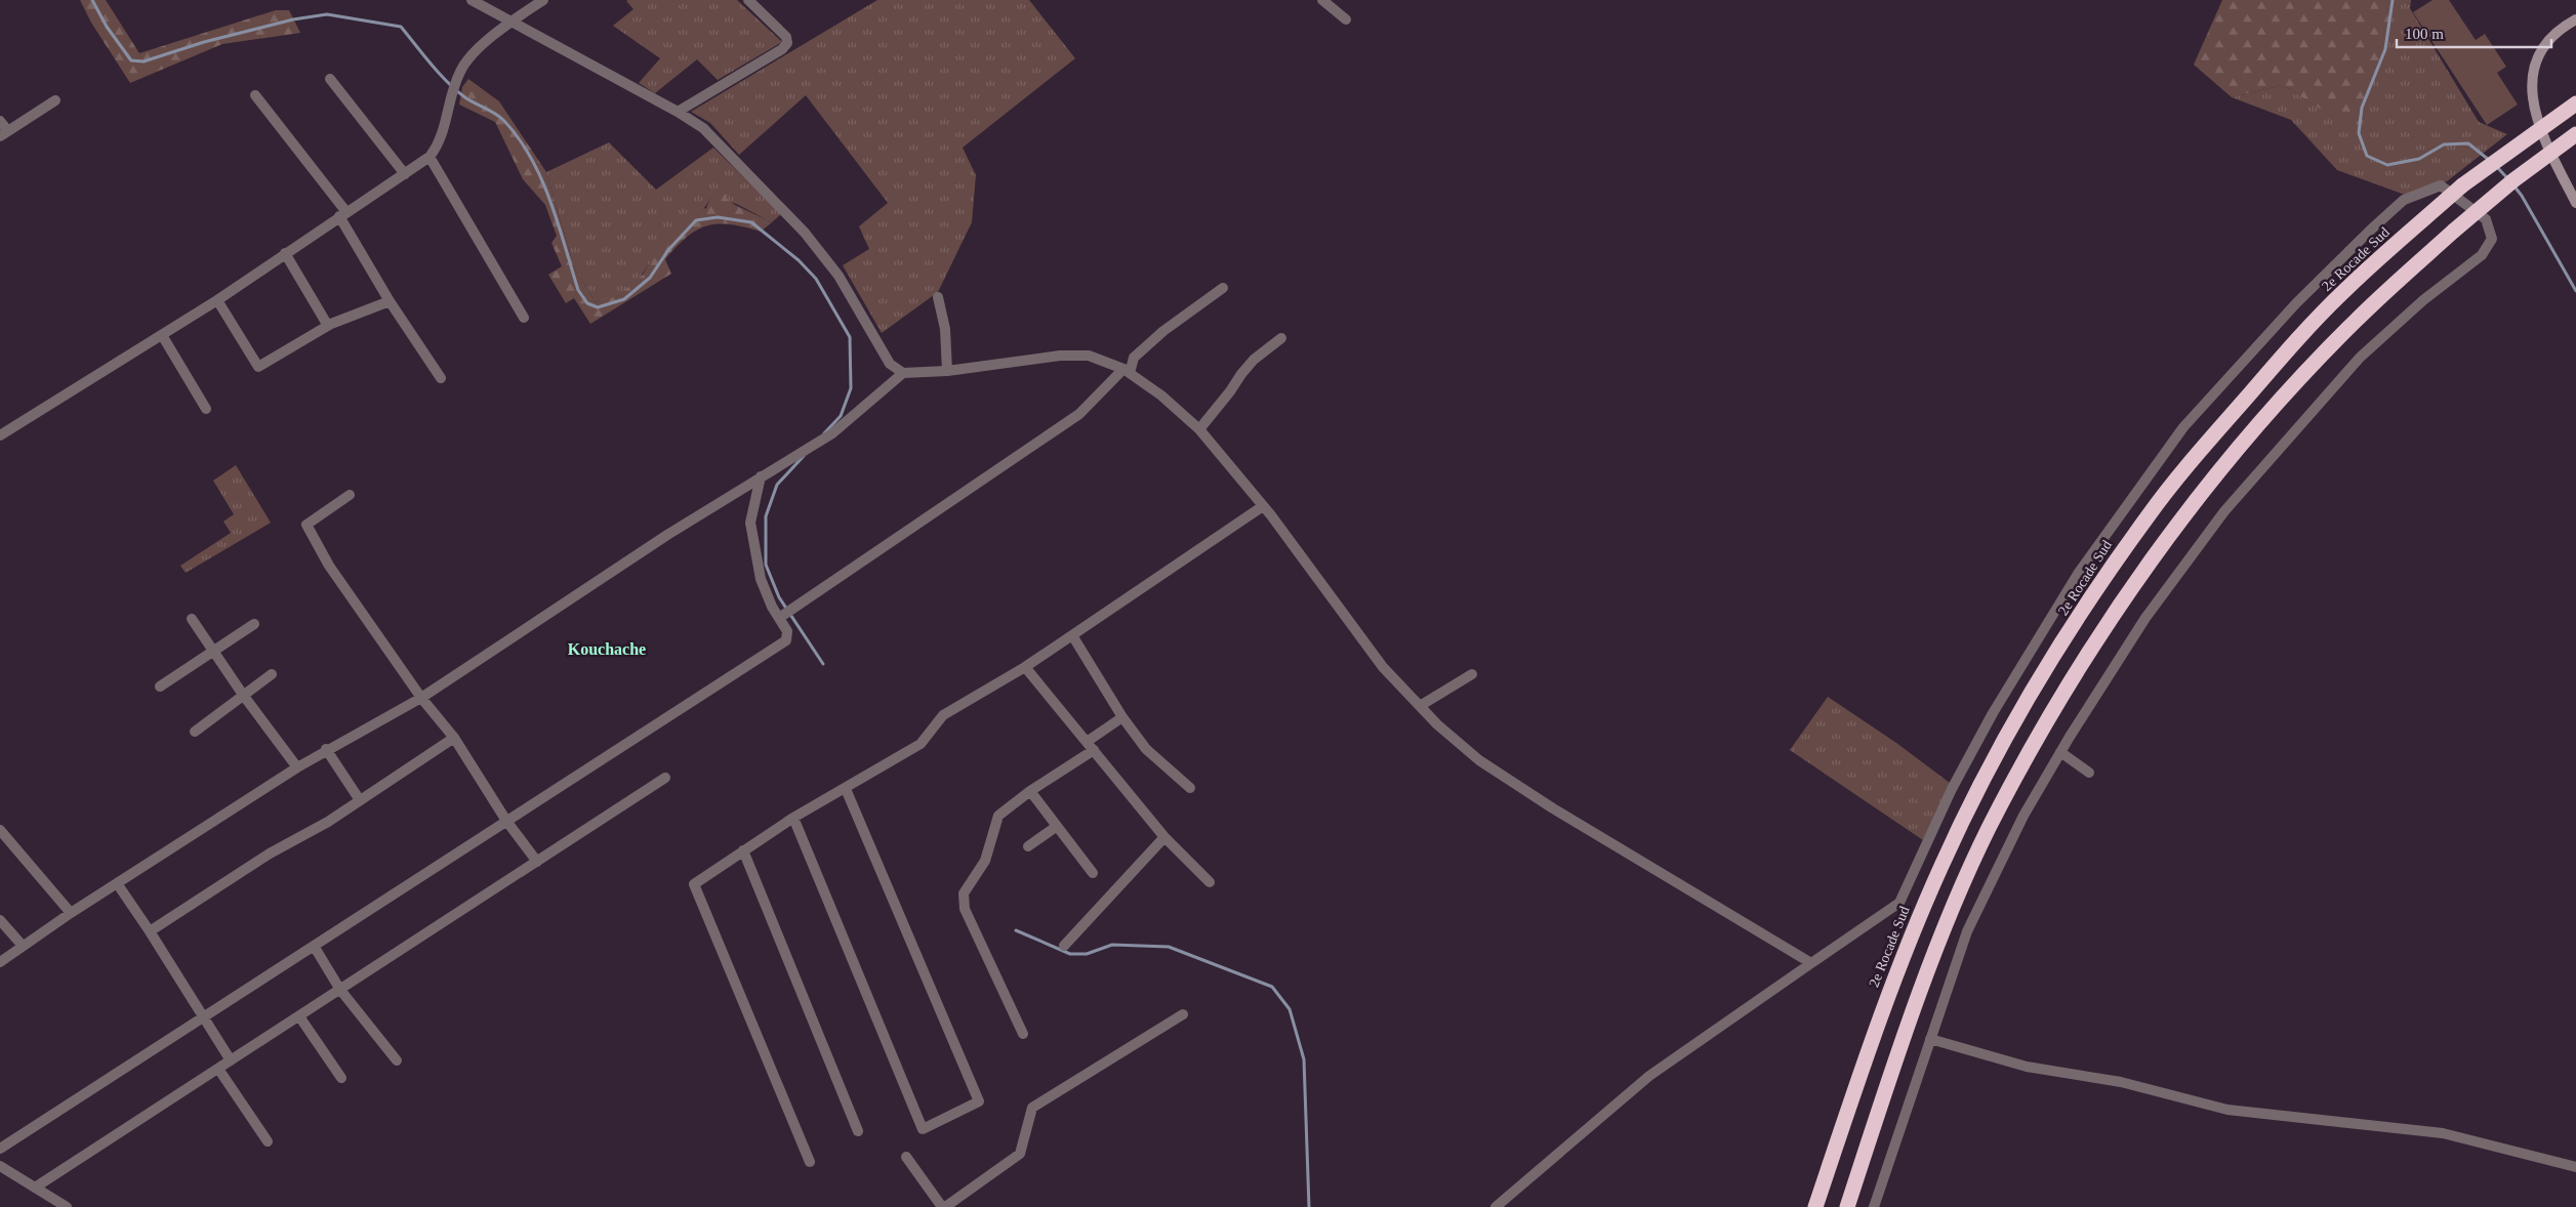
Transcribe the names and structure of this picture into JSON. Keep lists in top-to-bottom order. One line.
{"streets":{"highway":["2e Rocade Sud"]},"districts":["Kouchache"],"scale_bar":"100 m"}
